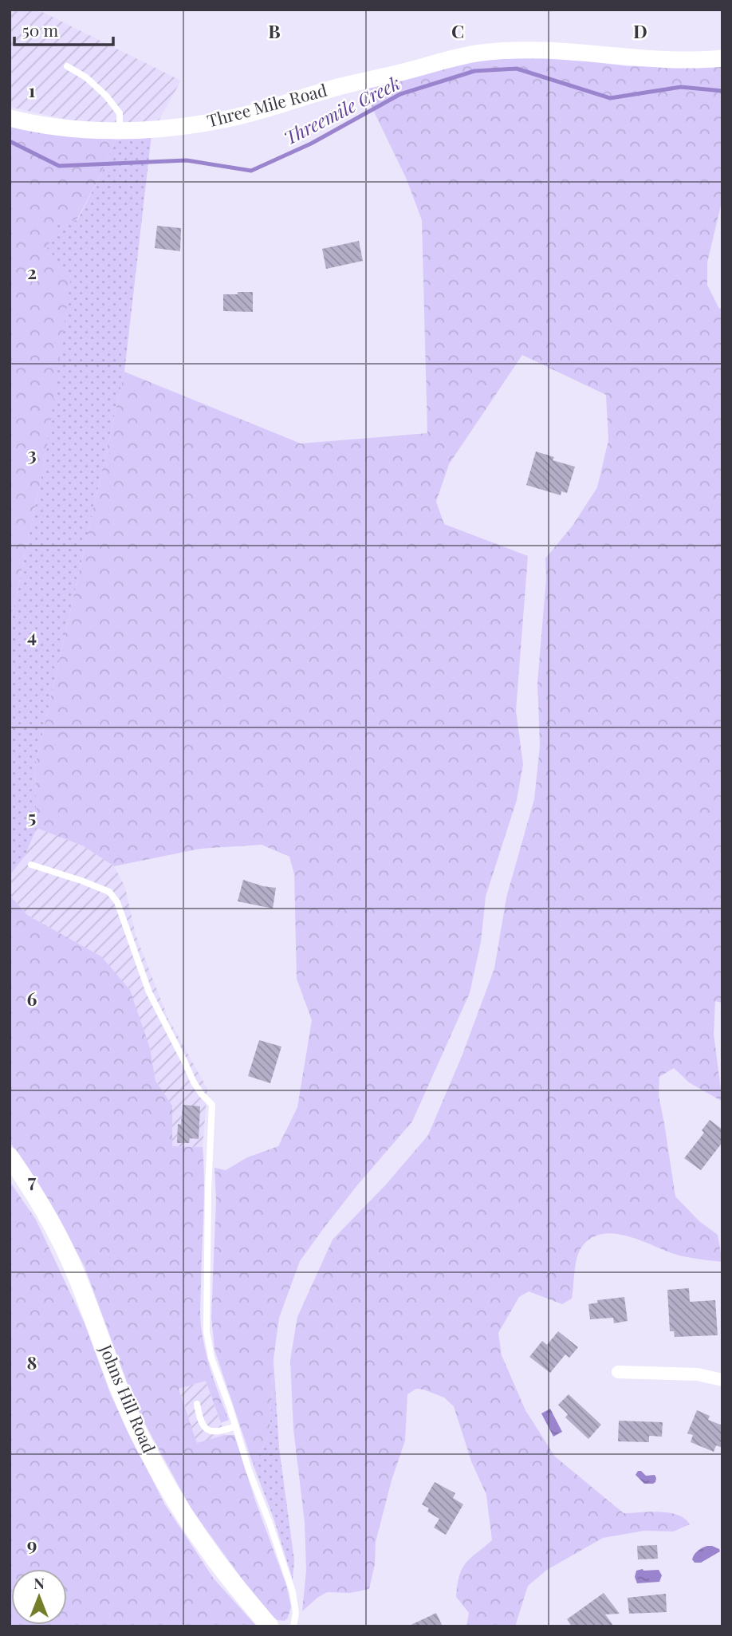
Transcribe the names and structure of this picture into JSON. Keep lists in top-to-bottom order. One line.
{"streets":{"main road":["Johns Hill Road"],"street":["Three Mile Road"]},"water":["Threemile Creek"],"scale_bar":"50 m","north":"top","grid":{"columns":["B","C","D"],"rows":["1","2","3","4","5","6","7","8","9"]}}
